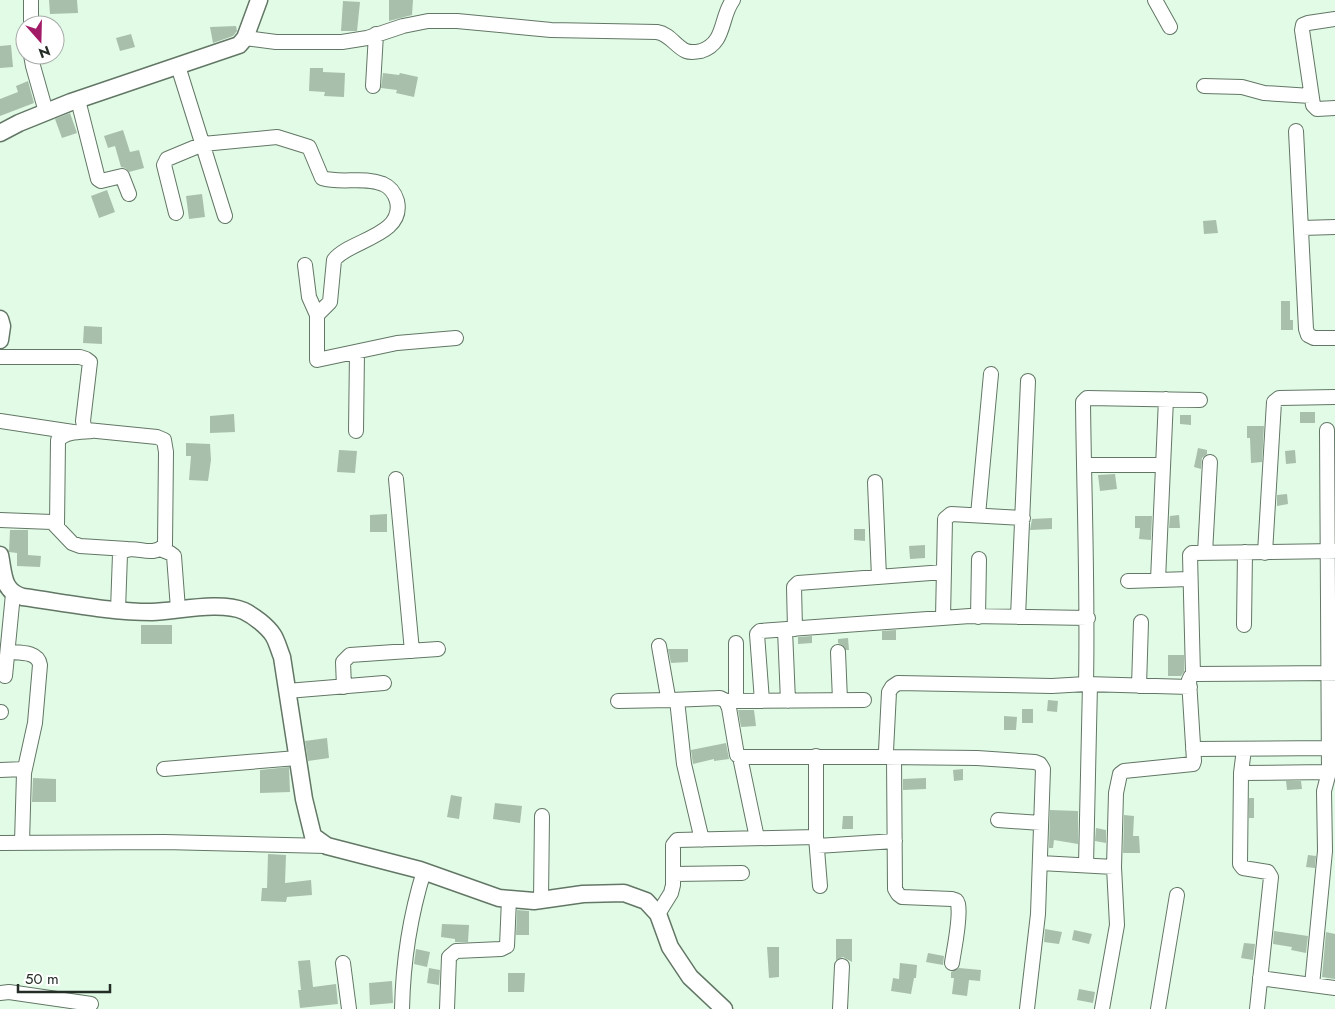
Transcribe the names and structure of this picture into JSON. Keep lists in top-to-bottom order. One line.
{"scale_bar":"50 m","north":"bottom"}
